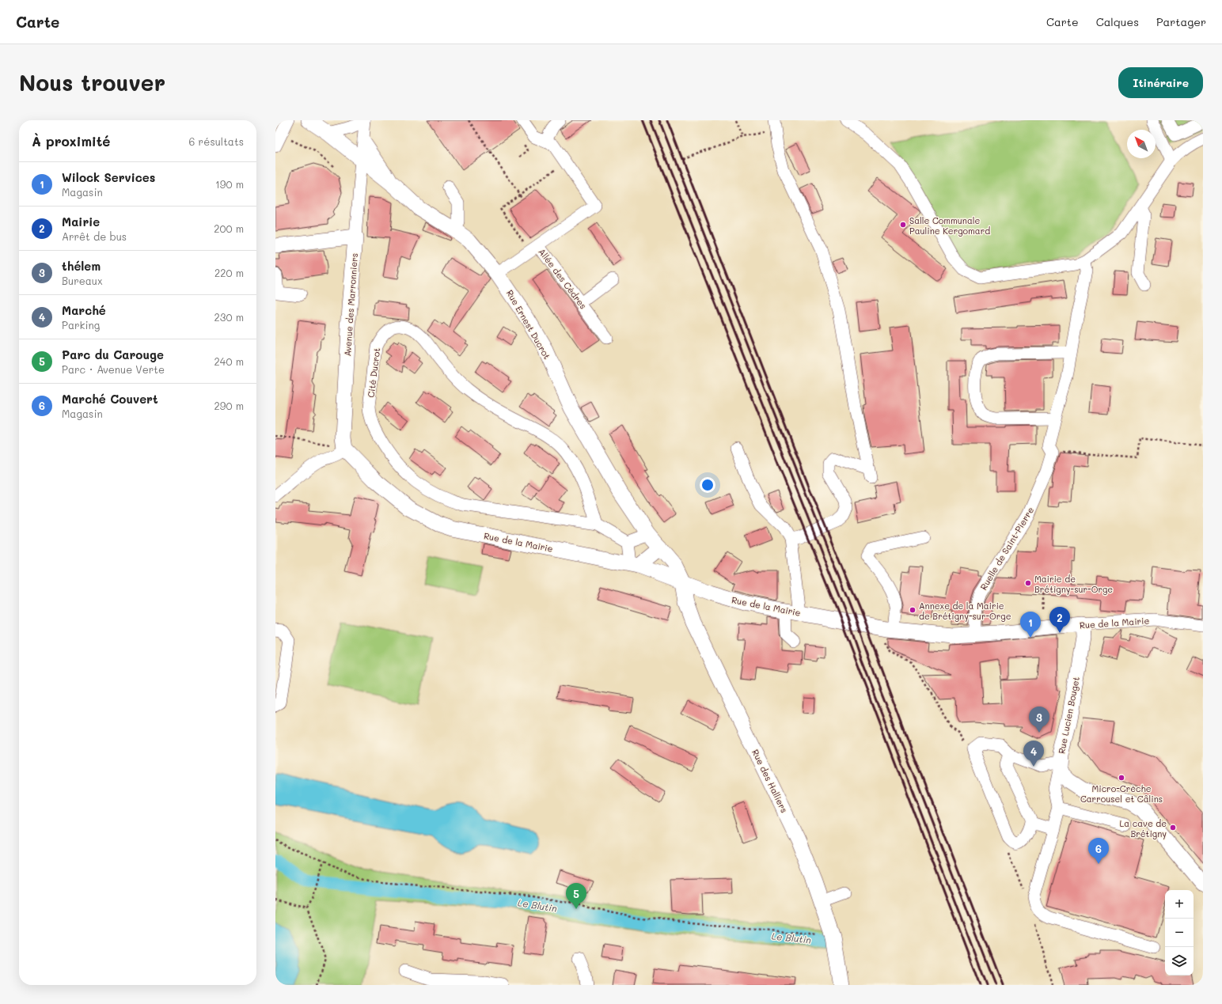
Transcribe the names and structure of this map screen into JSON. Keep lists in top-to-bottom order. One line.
{"streets":{"main road":["Avenue des Marronniers","Rue Ernest Ducrot","Rue de la Mairie","Rue Lucien Bouget","Rue des Halliers"],"street":["Allée des Cèdres","Cité Ducrot","Ruelle de Saint-Pierre"]},"crossings":[["Avenue des Marronniers","Rue Ernest Ducrot"],["Avenue des Marronniers","Rue de la Mairie"],["Rue Ernest Ducrot","Rue des Halliers"],["Rue de la Mairie","Ruelle de Saint-Pierre"],["Rue de la Mairie","Rue Lucien Bouget"],["Rue de la Mairie","Rue des Halliers"]],"water":["Le Blutin"],"places":["Salle Communale Pauline Kergomard","Mairie de Brétigny-sur-Orge","Annexe de la Mairie de Brétigny-sur-Orge","Micro-Crèche Carrousel et Câlins","La cave de Brétigny"],"north":"top left","page":{"header":"Carte","nav":["Carte","Calques","Partager"],"buttons":"Itinéraire","title":"Nous trouver","heading":["À proximité","6 résultats"],"list":[{"mark":"1","name":"Wilock Services","note":"Magasin","value":"190 m"},{"mark":"2","name":"Mairie","note":"Arrêt de bus","value":"200 m"},{"mark":"3","name":"thélem","note":"Bureaux","value":"220 m"},{"mark":"4","name":"Marché","note":"Parking","value":"230 m"},{"mark":"5","name":"Parc du Carouge","note":"Parc · Avenue Verte","value":"240 m"},{"mark":"6","name":"Marché Couvert","note":"Magasin","value":"290 m"}],"pins":["2","1","3","4","6","5"],"map_buttons":["+","−"]}}
